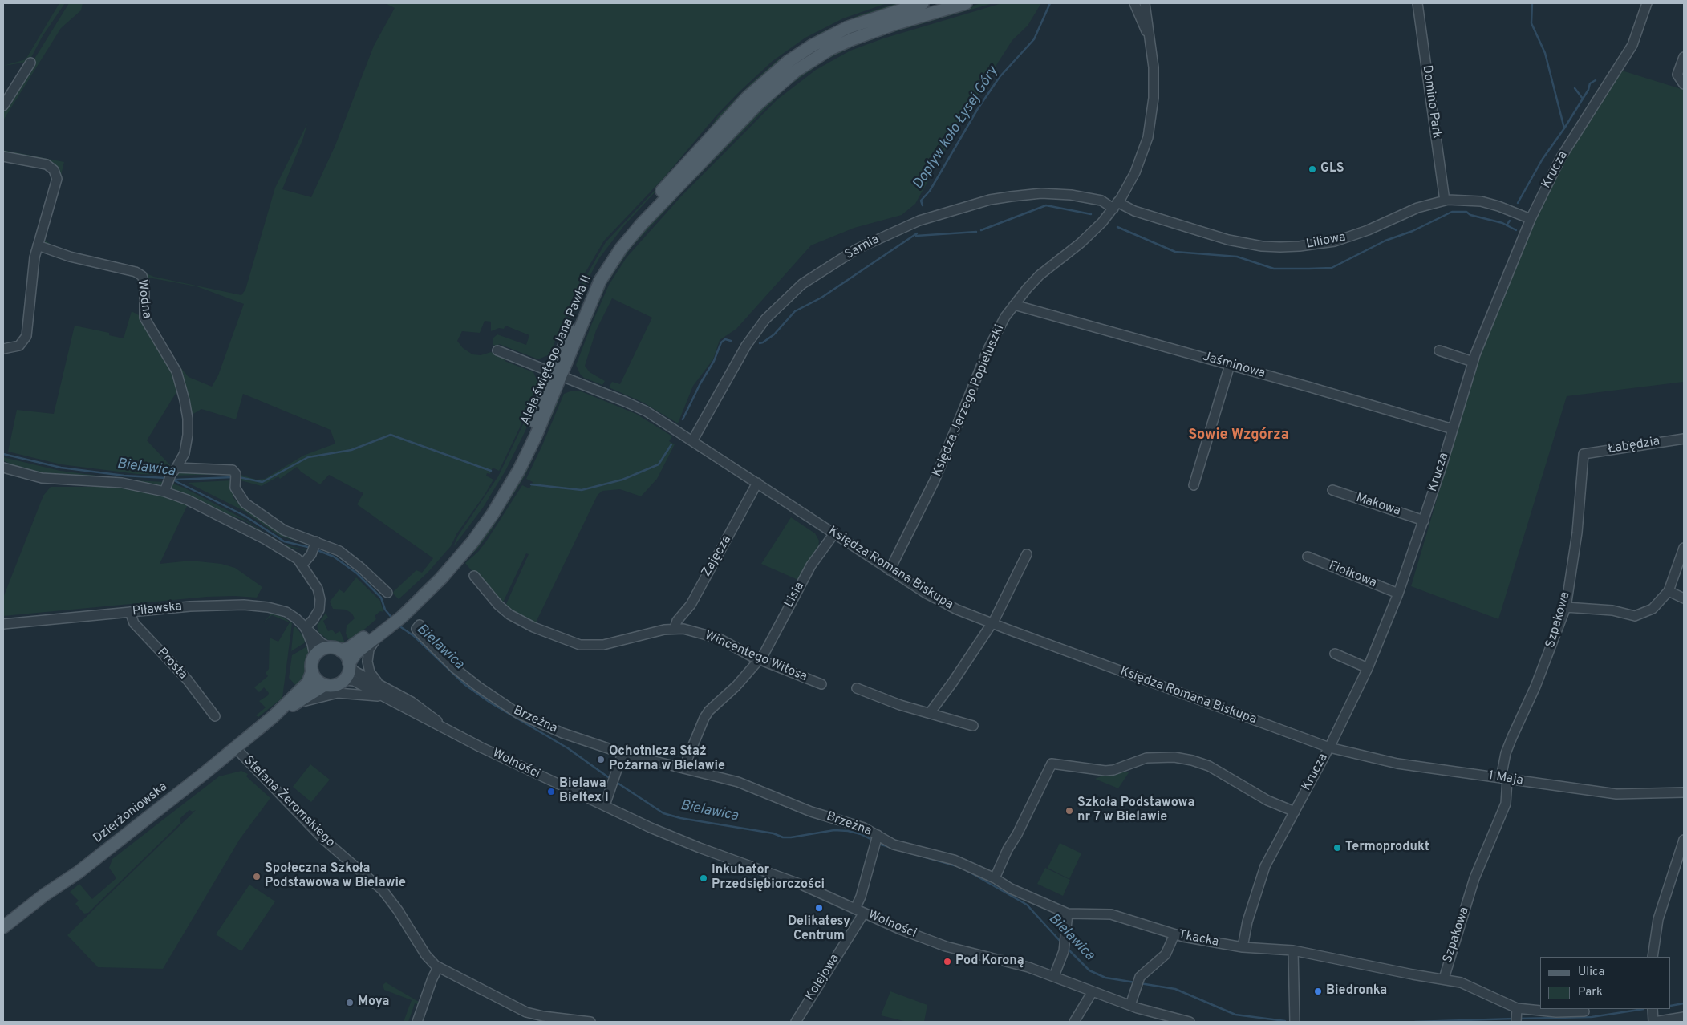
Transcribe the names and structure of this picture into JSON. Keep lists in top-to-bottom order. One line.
{"streets":{"main road":["Aleja świętego Jana Pawła II","Dzierżoniowska"],"street":["Domino Park","Krucza","Liliowa","Sarnia","Wodna","Jaśminowa","Księdza Jerzego Popiełuszki","Łabędzia","Makowa","Zajęcza","Księdza Romana Biskupa","Fiołkowa","Lisia","Piławska","Szpakowa","Wincentego Witosa","Prosta","Brzeżna","Wolności","1 Maja","Stefana Żeromskiego","Tkacka","Kolejowa"]},"crossings":[["Domino Park","Liliowa"],["Krucza","Liliowa"],["Krucza","Jaśminowa"],["Krucza","Makowa"],["Krucza","Księdza Romana Biskupa"],["Krucza","Fiołkowa"],["Krucza","1 Maja"],["Krucza","Tkacka"],["Liliowa","Sarnia"],["Liliowa","Księdza Jerzego Popiełuszki"],["Sarnia","Księdza Jerzego Popiełuszki"],["Sarnia","Księdza Romana Biskupa"],["Aleja świętego Jana Pawła II","Księdza Romana Biskupa"],["Aleja świętego Jana Pawła II","Piławska"],["Aleja świętego Jana Pawła II","Wolności"],["Aleja świętego Jana Pawła II","Dzierżoniowska"],["Jaśminowa","Księdza Jerzego Popiełuszki"],["Księdza Jerzego Popiełuszki","Księdza Romana Biskupa"],["Łabędzia","Szpakowa"],["Zajęcza","Księdza Romana Biskupa"],["Zajęcza","Wincentego Witosa"],["Księdza Romana Biskupa","Lisia"],["Księdza Romana Biskupa","1 Maja"],["Lisia","Wincentego Witosa"],["Piławska","Prosta"],["Piławska","Wolności"],["Piławska","Dzierżoniowska"],["Szpakowa","1 Maja"],["Szpakowa","Tkacka"],["Brzeżna","Tkacka"],["Wolności","Dzierżoniowska"],["Wolności","Kolejowa"],["Stefana Żeromskiego","Dzierżoniowska"]],"districts":["Sowie Wzgórza"],"water":["Dopływ koło Łysej Góry","Bielawica"],"places":["GLS","Ochotnicza Staż Pożarna w Bielawie","Bielawa Bieltex I","Szkoła Podstawowa nr 7 w Bielawie","Termoprodukt","Społeczna Szkoła Podstawowa w Bielawie","Inkubator Przedsiębiorczości","Delikatesy Centrum","Pod Koroną","Biedronka","Moya"],"legend":["Ulica","Park"]}
